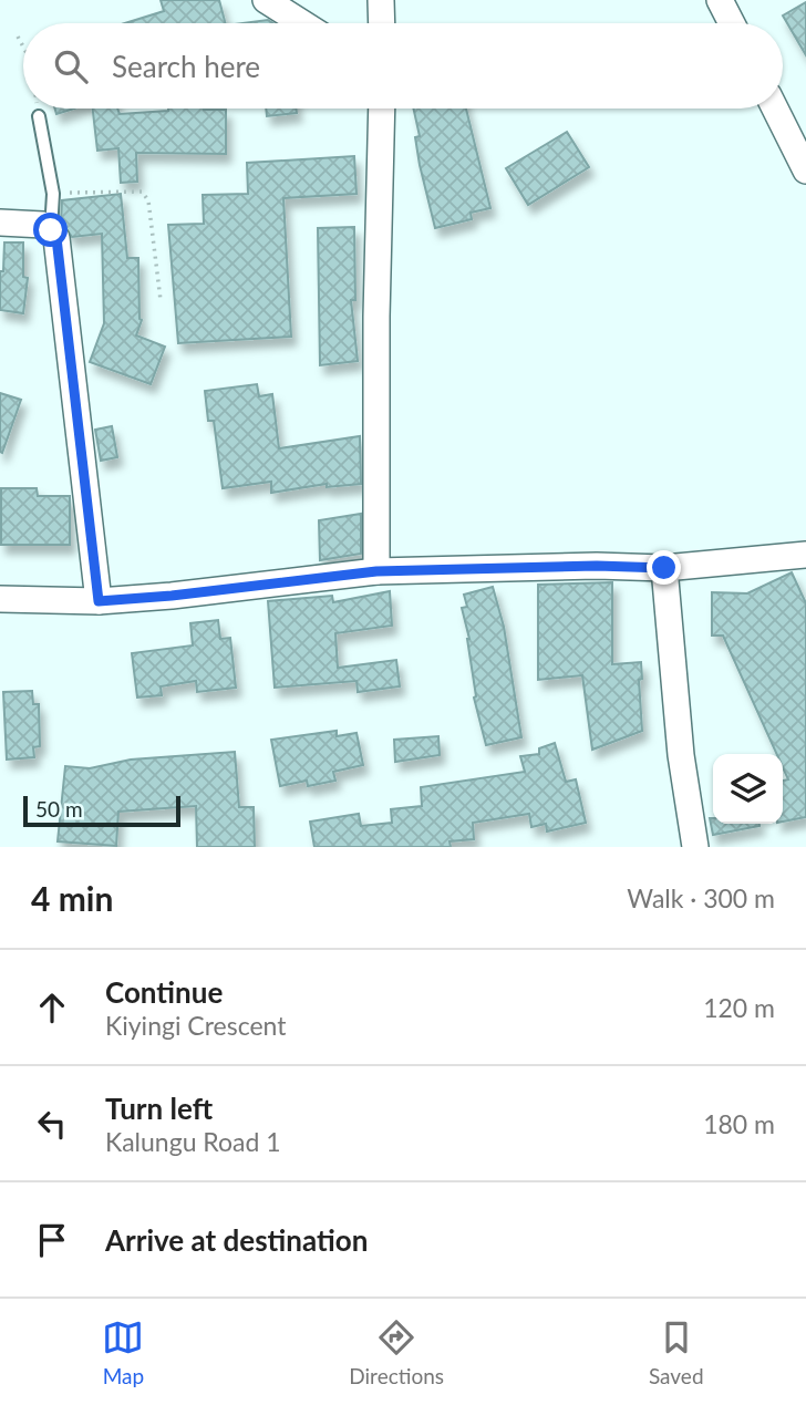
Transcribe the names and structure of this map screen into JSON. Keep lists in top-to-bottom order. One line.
{"scale_bar":"50 m","page":{"search":"Search here","scale":"50 m","heading":["4 min","Walk · 300 m"],"list":[["Continue","Kiyingi Crescent","120 m"],["Turn left","Kalungu Road 1","180 m"],"Arrive at destination"],"nav":["Map","Directions","Saved"]}}
